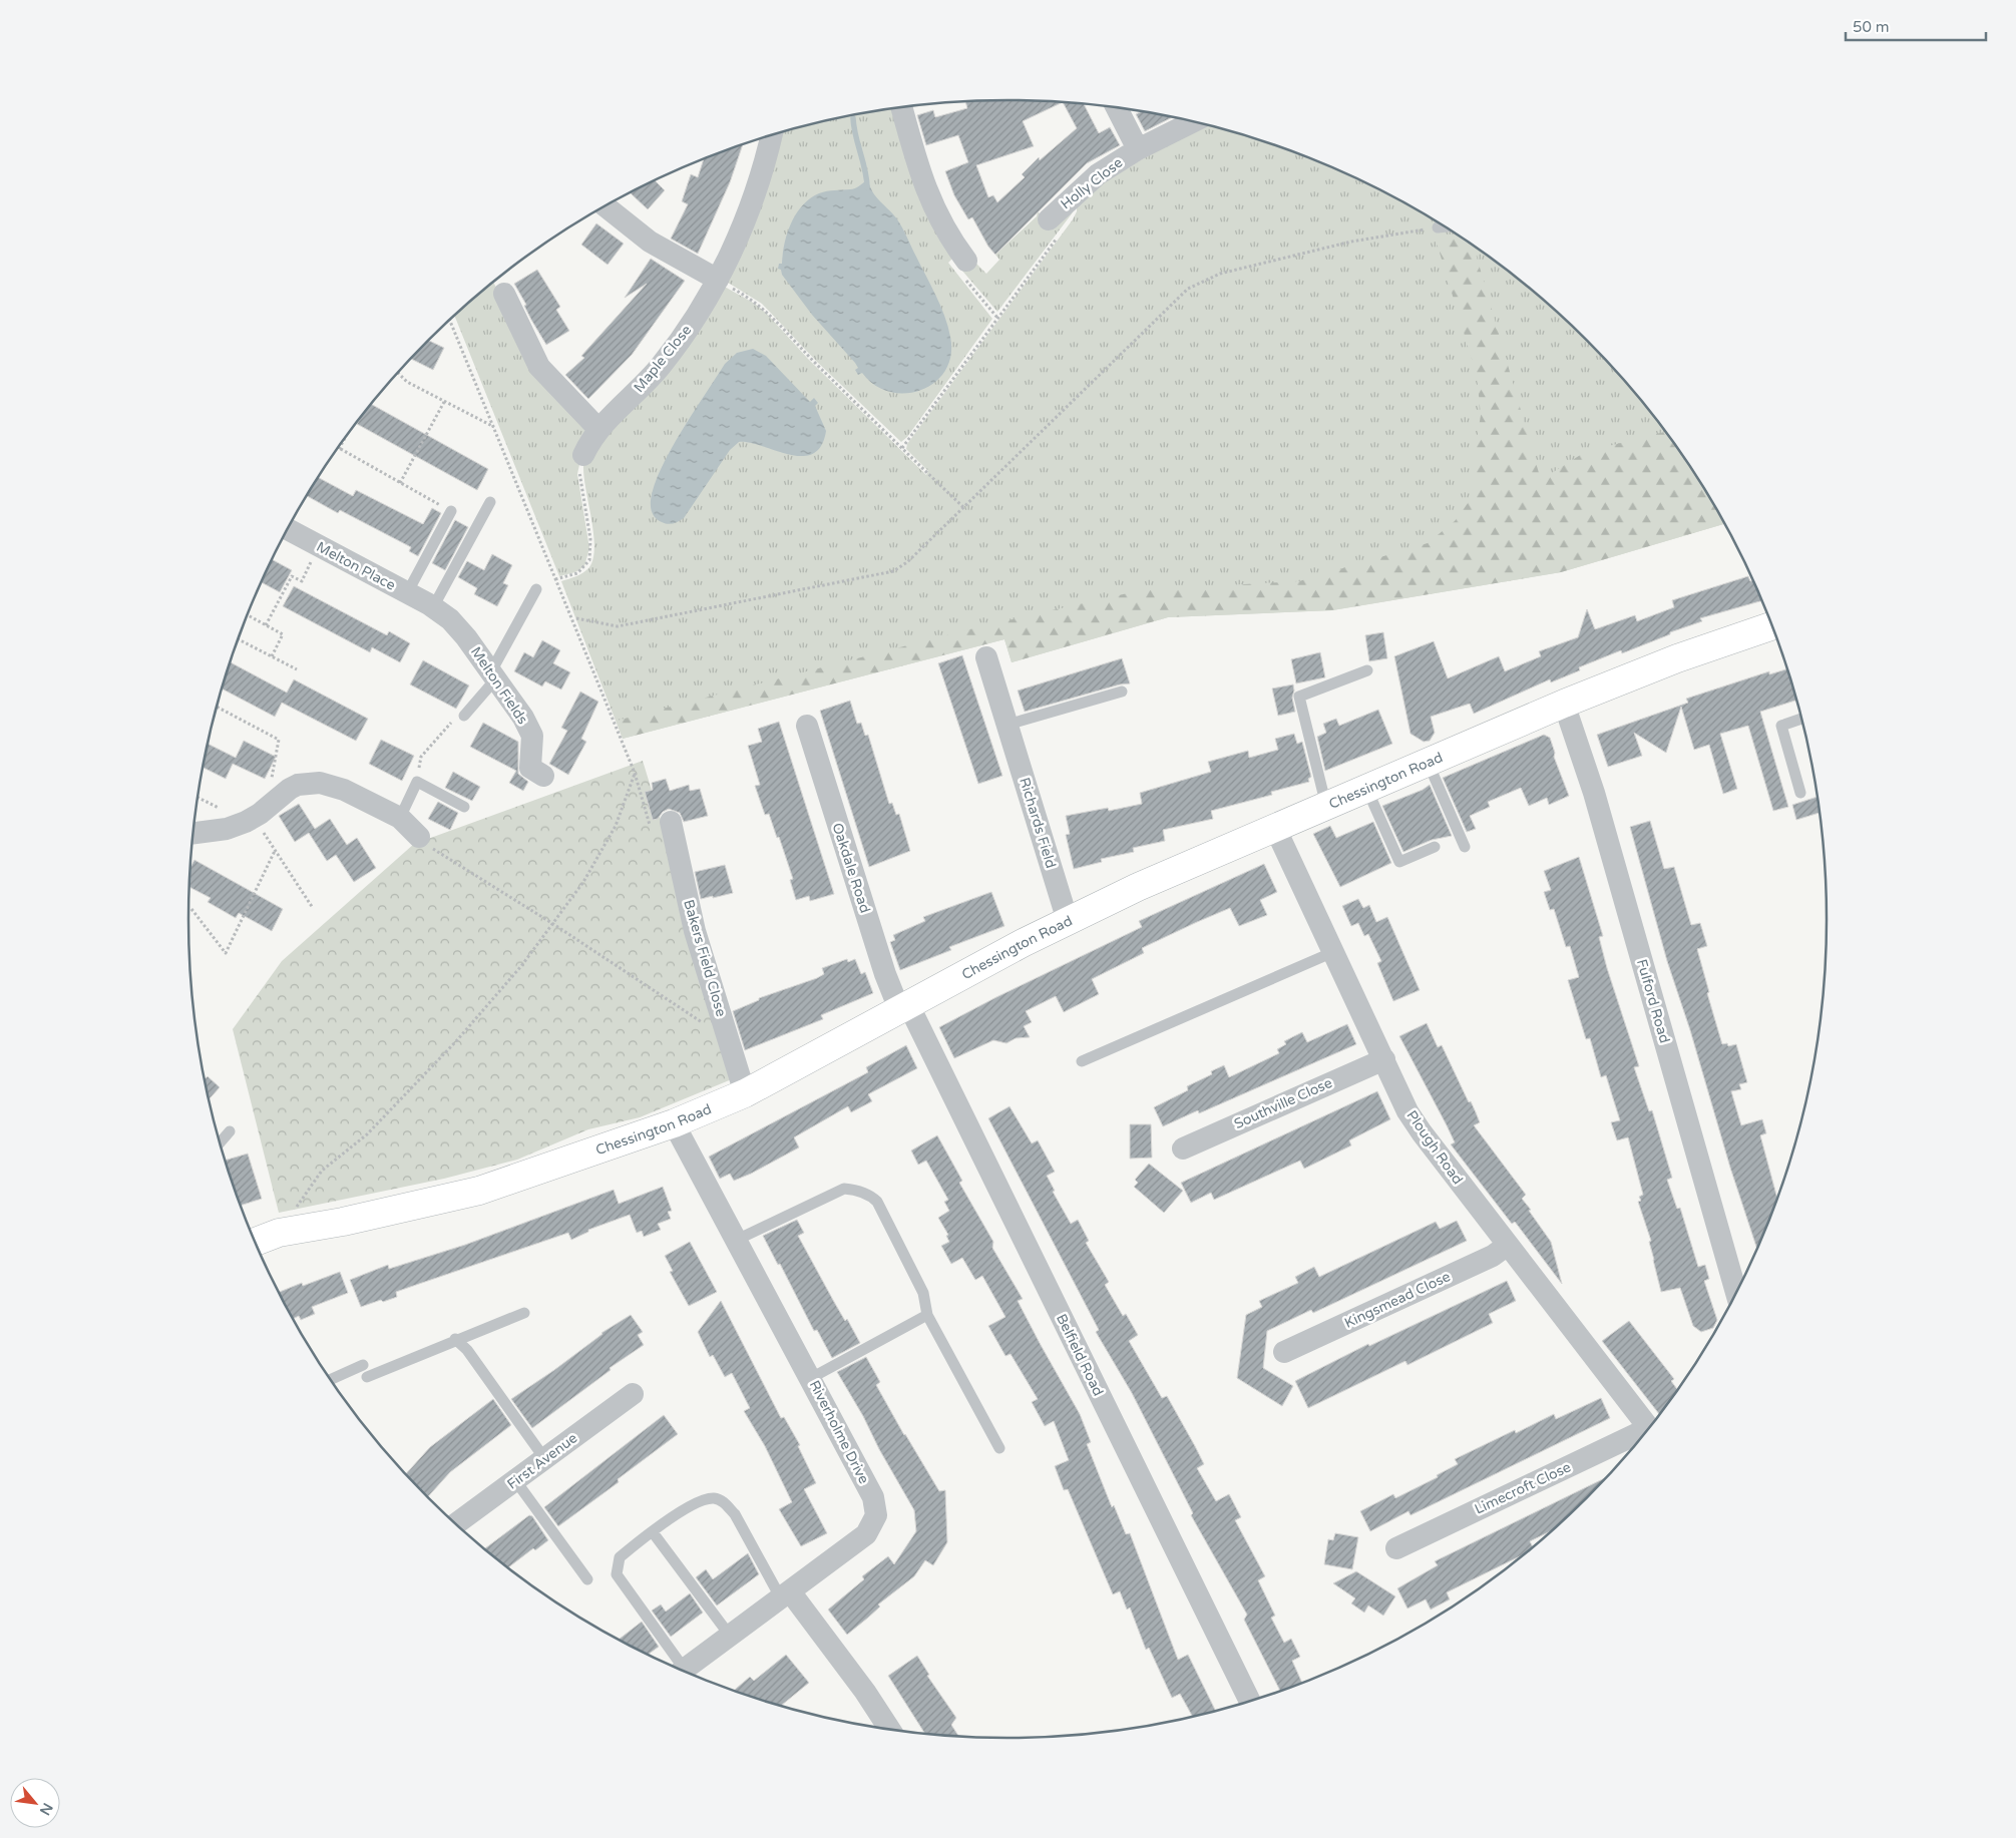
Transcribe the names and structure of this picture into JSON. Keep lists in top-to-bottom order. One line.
{"streets":{"main road":["Chessington Road"],"street":["Holly Close","Maple Close","Melton Place","Melton Fields","Richards Field","Oakdale Road","Bakers Field Close","Fulford Road","Southville Close","Plough Road","Kingsmead Close","Belfield Road","Riverholme Drive","First Avenue","Limecroft Close"]},"crossings":[["Melton Place","Melton Fields"],["Chessington Road","Richards Field"],["Chessington Road","Oakdale Road"],["Chessington Road","Bakers Field Close"],["Chessington Road","Fulford Road"],["Chessington Road","Plough Road"],["Chessington Road","Belfield Road"],["Chessington Road","Riverholme Drive"],["Oakdale Road","Belfield Road"],["Southville Close","Plough Road"],["Plough Road","Kingsmead Close"]],"scale_bar":"50 m","north":"bottom right"}
